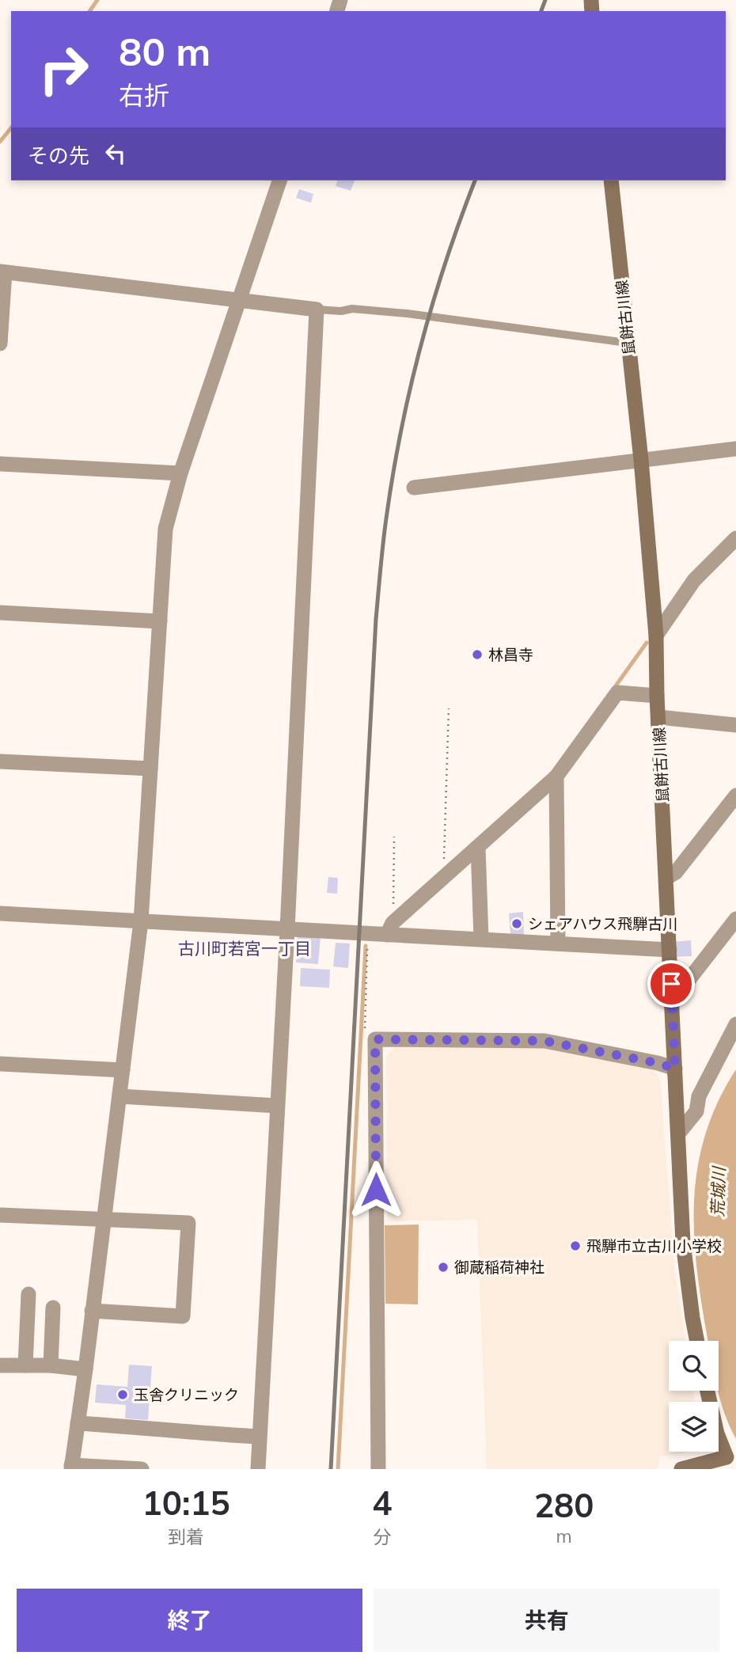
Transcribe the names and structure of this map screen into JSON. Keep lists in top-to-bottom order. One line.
{"streets":{"main road":["鼠餅古川線"]},"districts":["古川町若宮一丁目"],"water":["荒城川"],"places":["林昌寺","シェアハウス飛騨古川","飛騨市立古川小学校","御蔵稲荷神社","玉舎クリニック"],"page":{"turn":["80 m","右折"],"then":"その先","eta":["10:15","到着","4","分","280","m"],"buttons":["終了","共有"]}}
